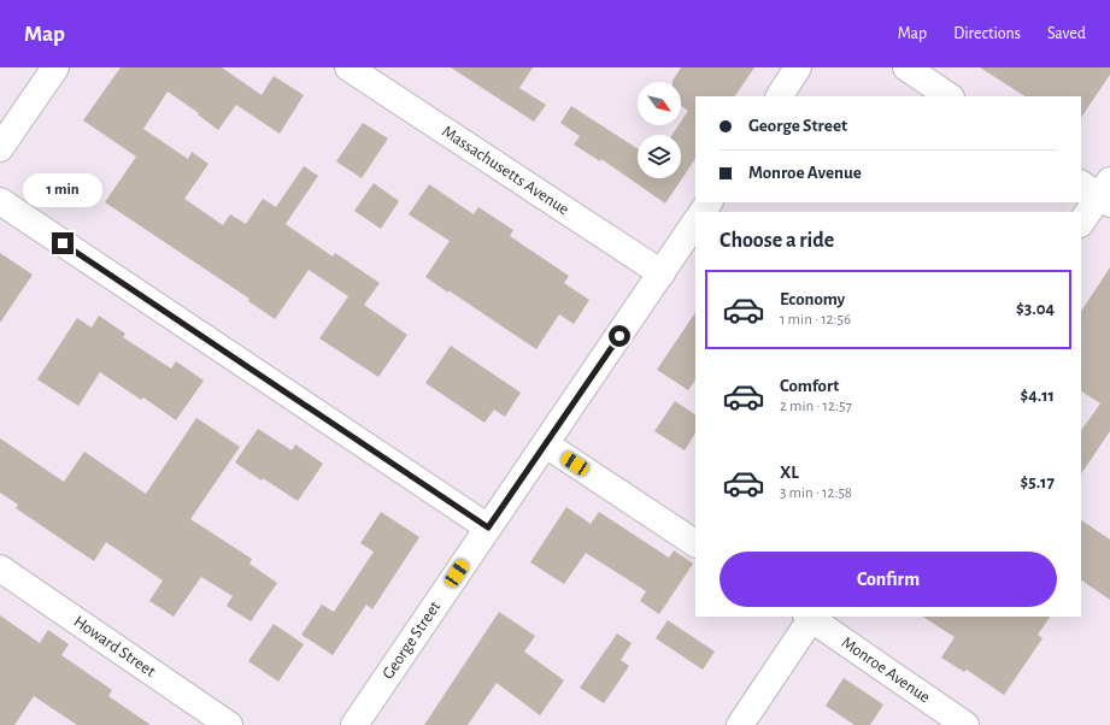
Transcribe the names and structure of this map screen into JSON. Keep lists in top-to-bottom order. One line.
{"streets":{"street":["Massachusetts Avenue","George Street","Howard Street","Monroe Avenue"]},"crossings":[["Massachusetts Avenue","George Street"]],"north":"bottom right","page":{"header":"Map","nav":["Map","Directions","Saved"],"banner":["George Street","Monroe Avenue"],"bubble":"1 min","heading":"Choose a ride","list":[{"name":"Economy","note":"1 min · 12:56","value":"$3.04"},{"name":"Comfort","note":"2 min · 12:57","value":"$4.11"},{"name":"XL","note":"3 min · 12:58","value":"$5.17"}],"buttons":"Confirm"}}
